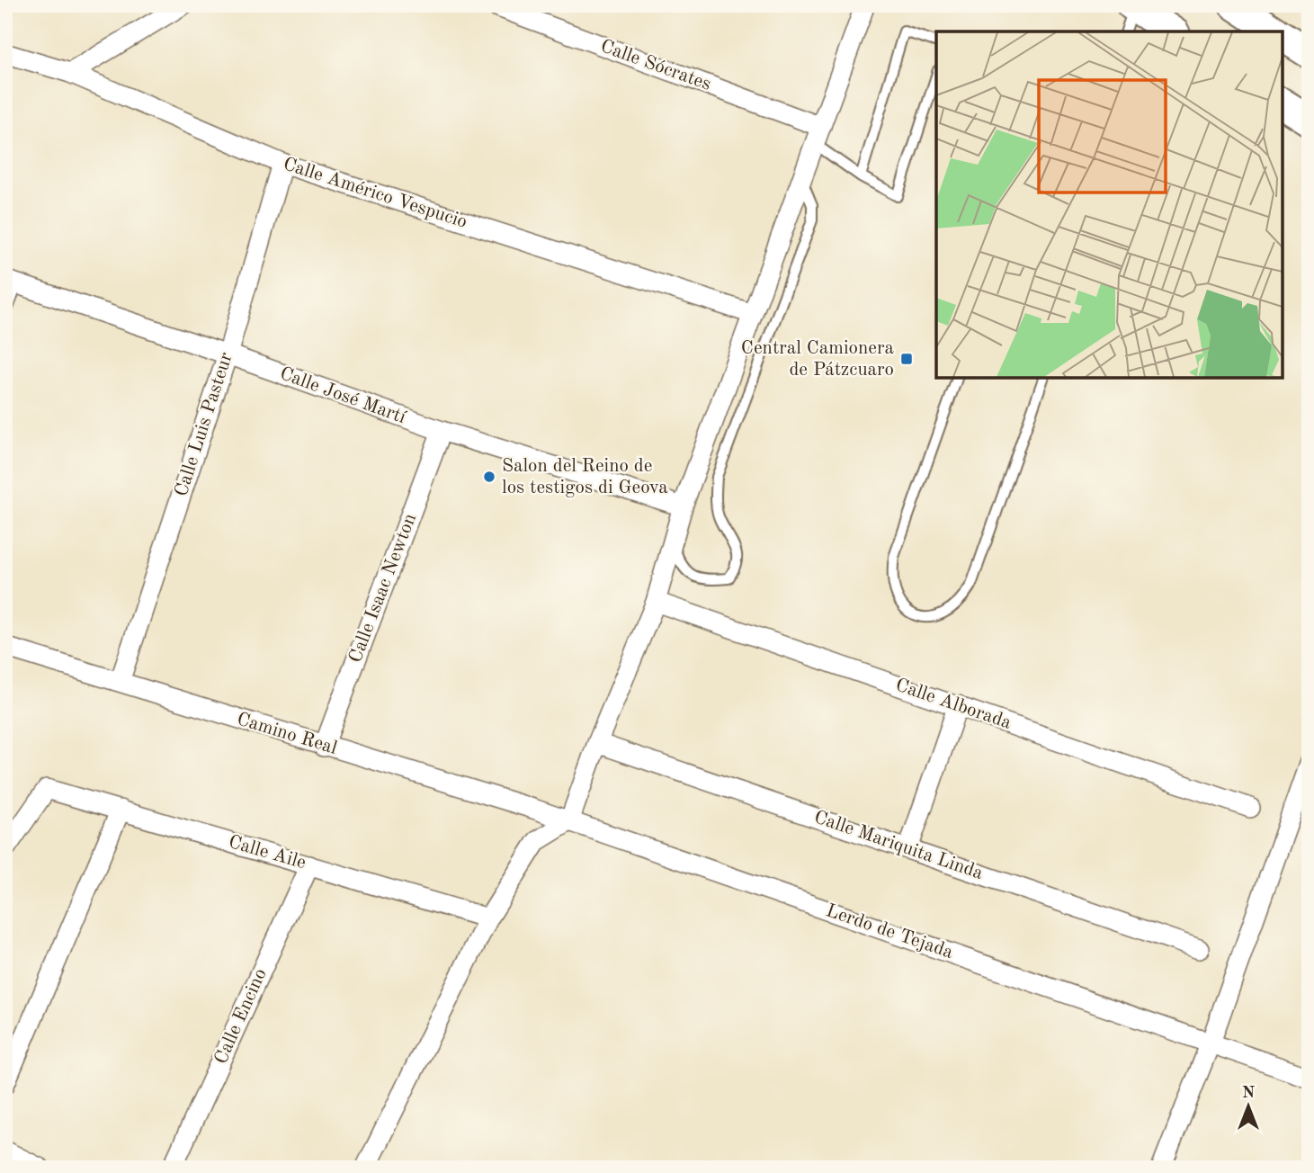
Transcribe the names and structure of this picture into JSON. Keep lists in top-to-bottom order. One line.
{"streets":{"street":["Calle Sócrates","Calle Américo Vespucio","Calle José Martí","Calle Luis Pasteur","Calle Isaac Newton","Calle Alborada","Camino Real","Calle Mariquita Linda","Calle Aile","Lerdo de Tejada","Calle Encino"]},"crossings":[["Calle Américo Vespucio","Calle Luis Pasteur"],["Calle José Martí","Calle Luis Pasteur"],["Calle José Martí","Calle Isaac Newton"],["Calle Luis Pasteur","Camino Real"],["Calle Isaac Newton","Camino Real"],["Camino Real","Lerdo de Tejada"],["Calle Aile","Calle Encino"]],"places":{"transit":["Central Camionera de Pátzcuaro"],"other":["Salon del Reino de los testigos di Geova"]},"north":"top"}
